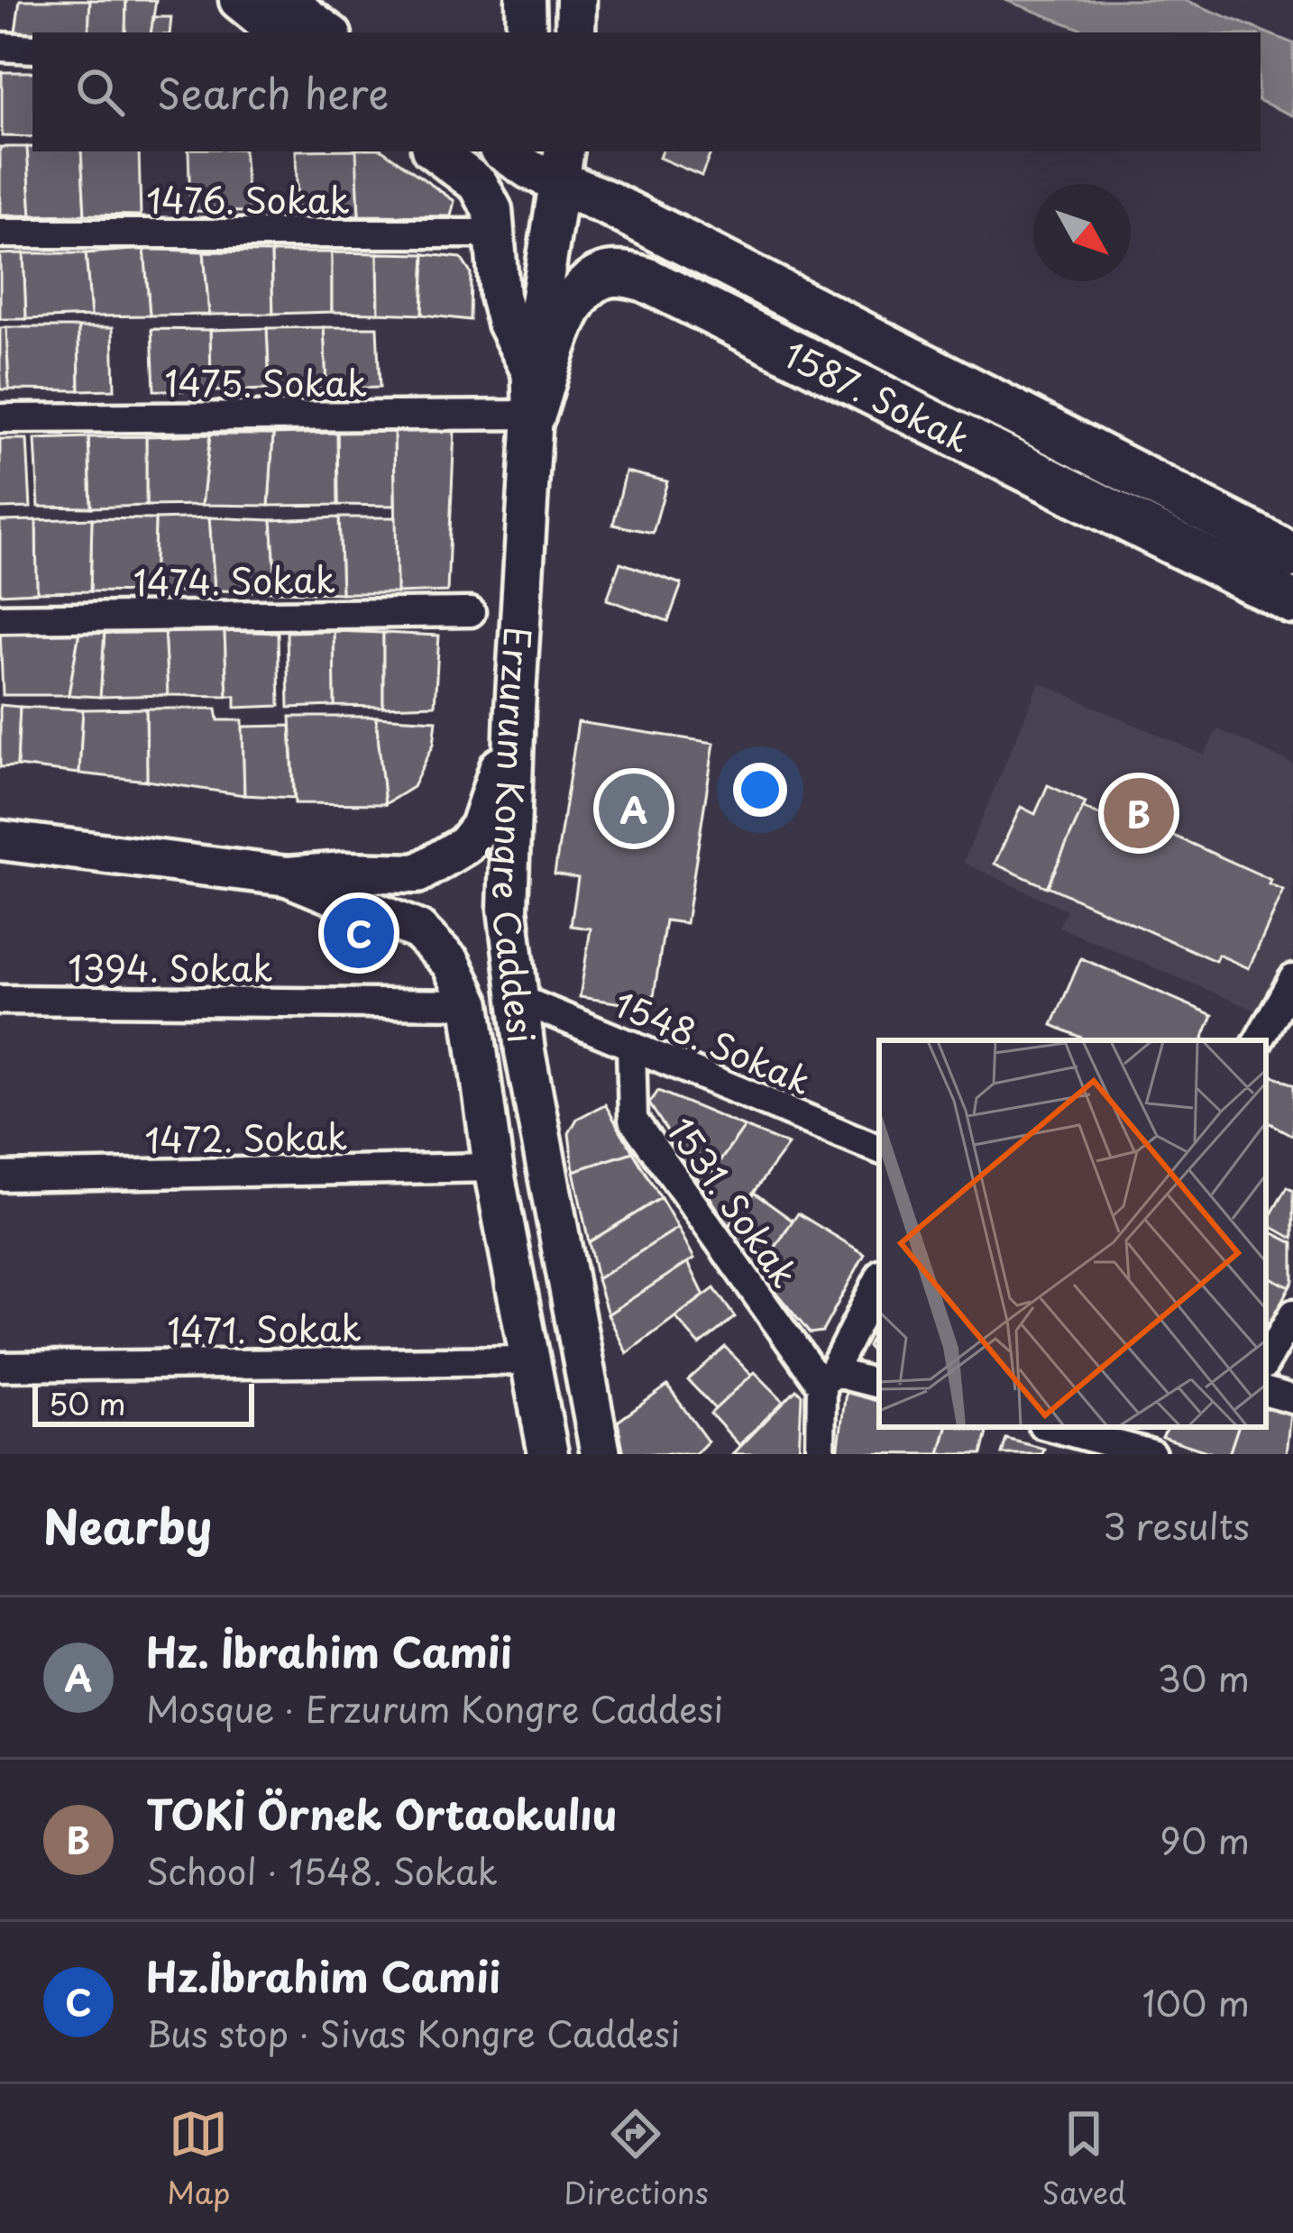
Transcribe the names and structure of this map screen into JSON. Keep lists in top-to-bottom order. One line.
{"streets":{"main road":["1587. Sokak","Erzurum Kongre Caddesi"],"street":["1476. Sokak","1475. Sokak","1474. Sokak","1394. Sokak","1548. Sokak","1472. Sokak","1531. Sokak","1471. Sokak"]},"crossings":[["1475. Sokak","1587. Sokak"],["1475. Sokak","Erzurum Kongre Caddesi"],["1587. Sokak","Erzurum Kongre Caddesi"],["Erzurum Kongre Caddesi","1394. Sokak"],["Erzurum Kongre Caddesi","1548. Sokak"],["Erzurum Kongre Caddesi","1472. Sokak"],["Erzurum Kongre Caddesi","1471. Sokak"],["1548. Sokak","1531. Sokak"]],"scale_bar":"50 m","north":"bottom right","page":{"search":"Search here","pins":["A","B","C"],"scale":"50 m","heading":["Nearby","3 results"],"list":[{"mark":"A","name":"Hz. İbrahim Camii","note":"Mosque · Erzurum Kongre Caddesi","value":"30 m"},{"mark":"B","name":"TOKİ Örnek Ortaokulıu","note":"School · 1548. Sokak","value":"90 m"},{"mark":"C","name":"Hz.İbrahim Camii","note":"Bus stop · Sivas Kongre Caddesi","value":"100 m"}],"nav":["Map","Directions","Saved"]}}
